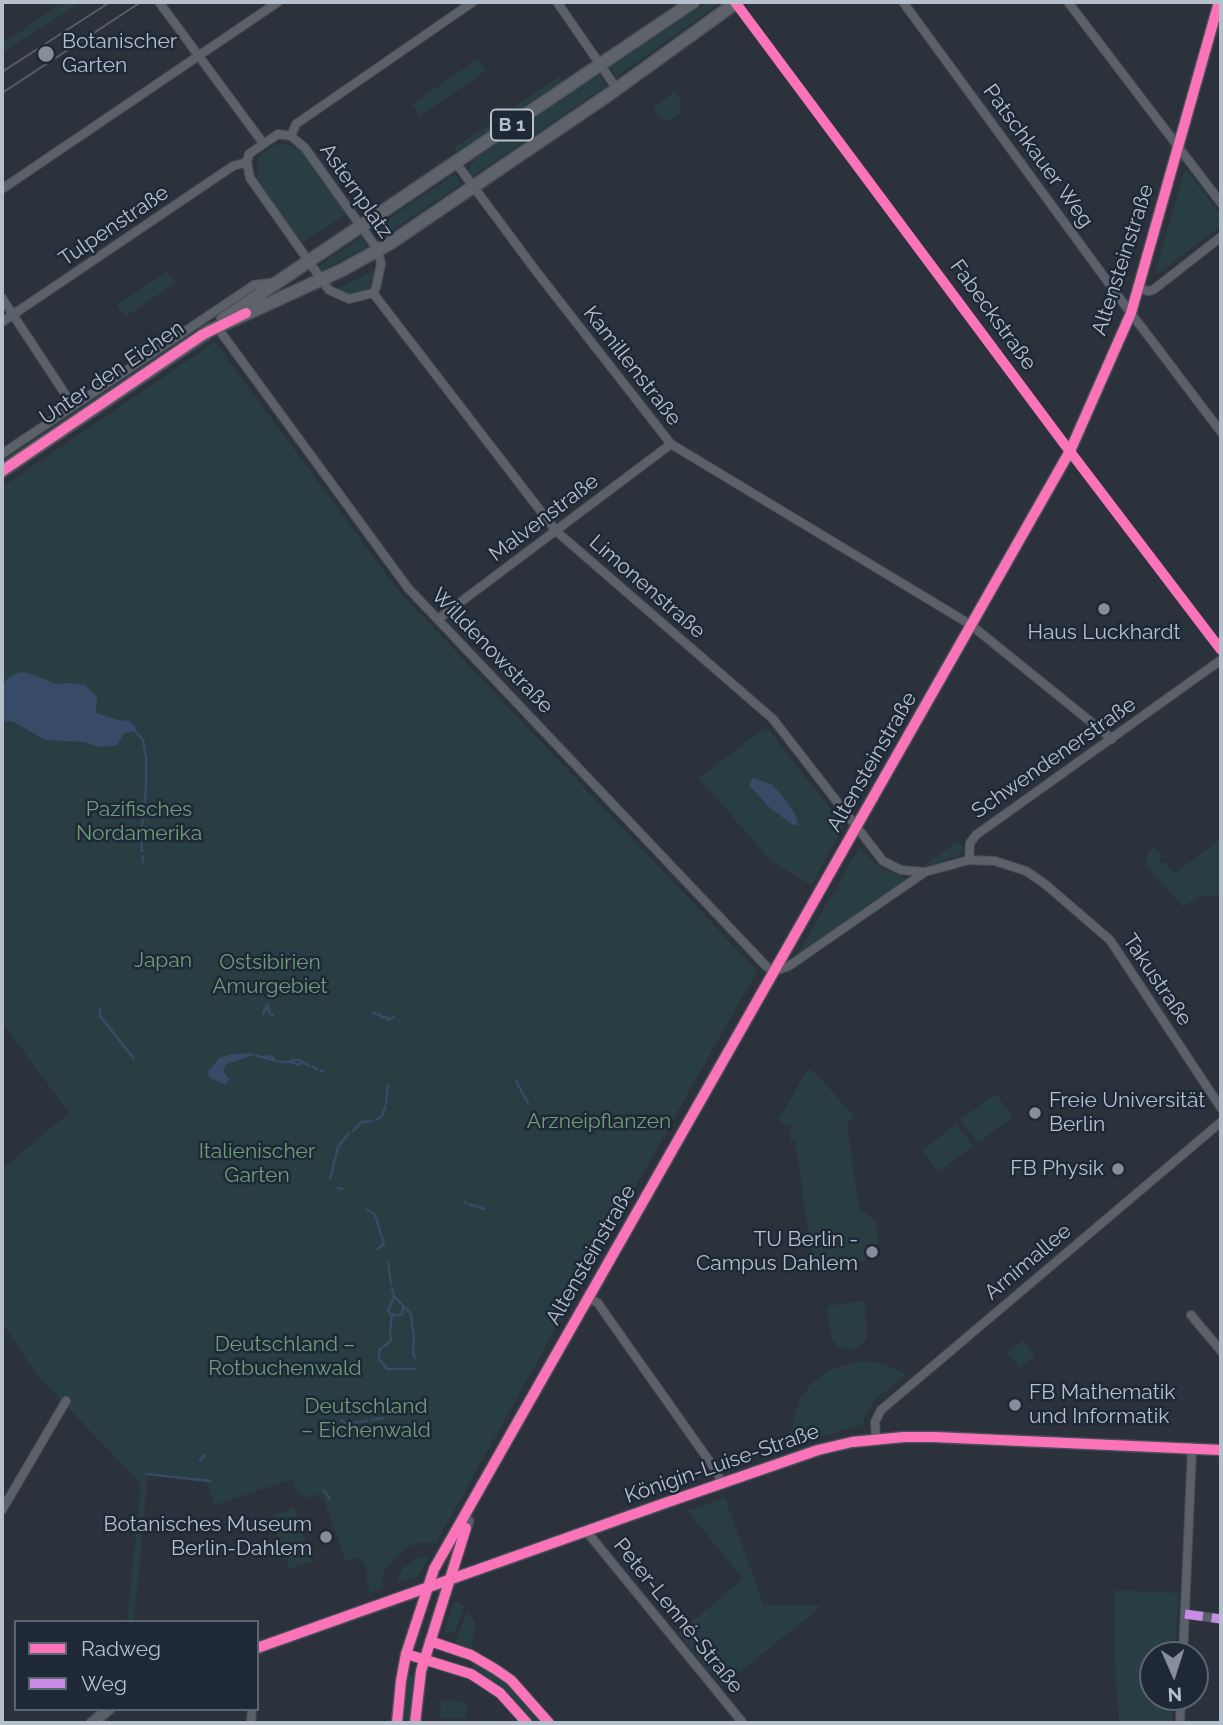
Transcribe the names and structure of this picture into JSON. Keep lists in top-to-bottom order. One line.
{"streets":{"main road":["B 1","Altensteinstraße","Unter den Eichen","Königin-Luise-Straße"],"street":["Patschkauer Weg","Asternplatz","Tulpenstraße","Fabeckstraße","Kamillenstraße","Malvenstraße","Limonenstraße","Willdenowstraße","Schwendenerstraße","Takustraße","Arnimallee","Peter-Lenné-Straße"]},"crossings":[["Patschkauer Weg","Altensteinstraße"],["Asternplatz","Unter den Eichen"],["Asternplatz","Limonenstraße"],["Altensteinstraße","Fabeckstraße"],["Altensteinstraße","Kamillenstraße"],["Altensteinstraße","Limonenstraße"],["Altensteinstraße","Willdenowstraße"],["Altensteinstraße","Königin-Luise-Straße"],["Fabeckstraße","Unter den Eichen"],["Kamillenstraße","Unter den Eichen"],["Kamillenstraße","Malvenstraße"],["Kamillenstraße","Schwendenerstraße"],["Unter den Eichen","Willdenowstraße"],["Malvenstraße","Limonenstraße"],["Malvenstraße","Willdenowstraße"],["Schwendenerstraße","Takustraße"],["Arnimallee","Königin-Luise-Straße"],["Königin-Luise-Straße","Peter-Lenné-Straße"]],"parks":["Pazifisches Nordamerika","Japan","Ostsibirien Amurgebiet","Arzneipflanzen","Italienischer Garten","Deutschland – Rotbuchenwald","Deutschland – Eichenwald"],"places":["Botanischer Garten","Haus Luckhardt","Freie Universität Berlin","FB Physik","TU Berlin - Campus Dahlem","FB Mathematik und Informatik","Botanisches Museum Berlin-Dahlem"],"legend":["Radweg","Weg"],"north":"bottom"}
